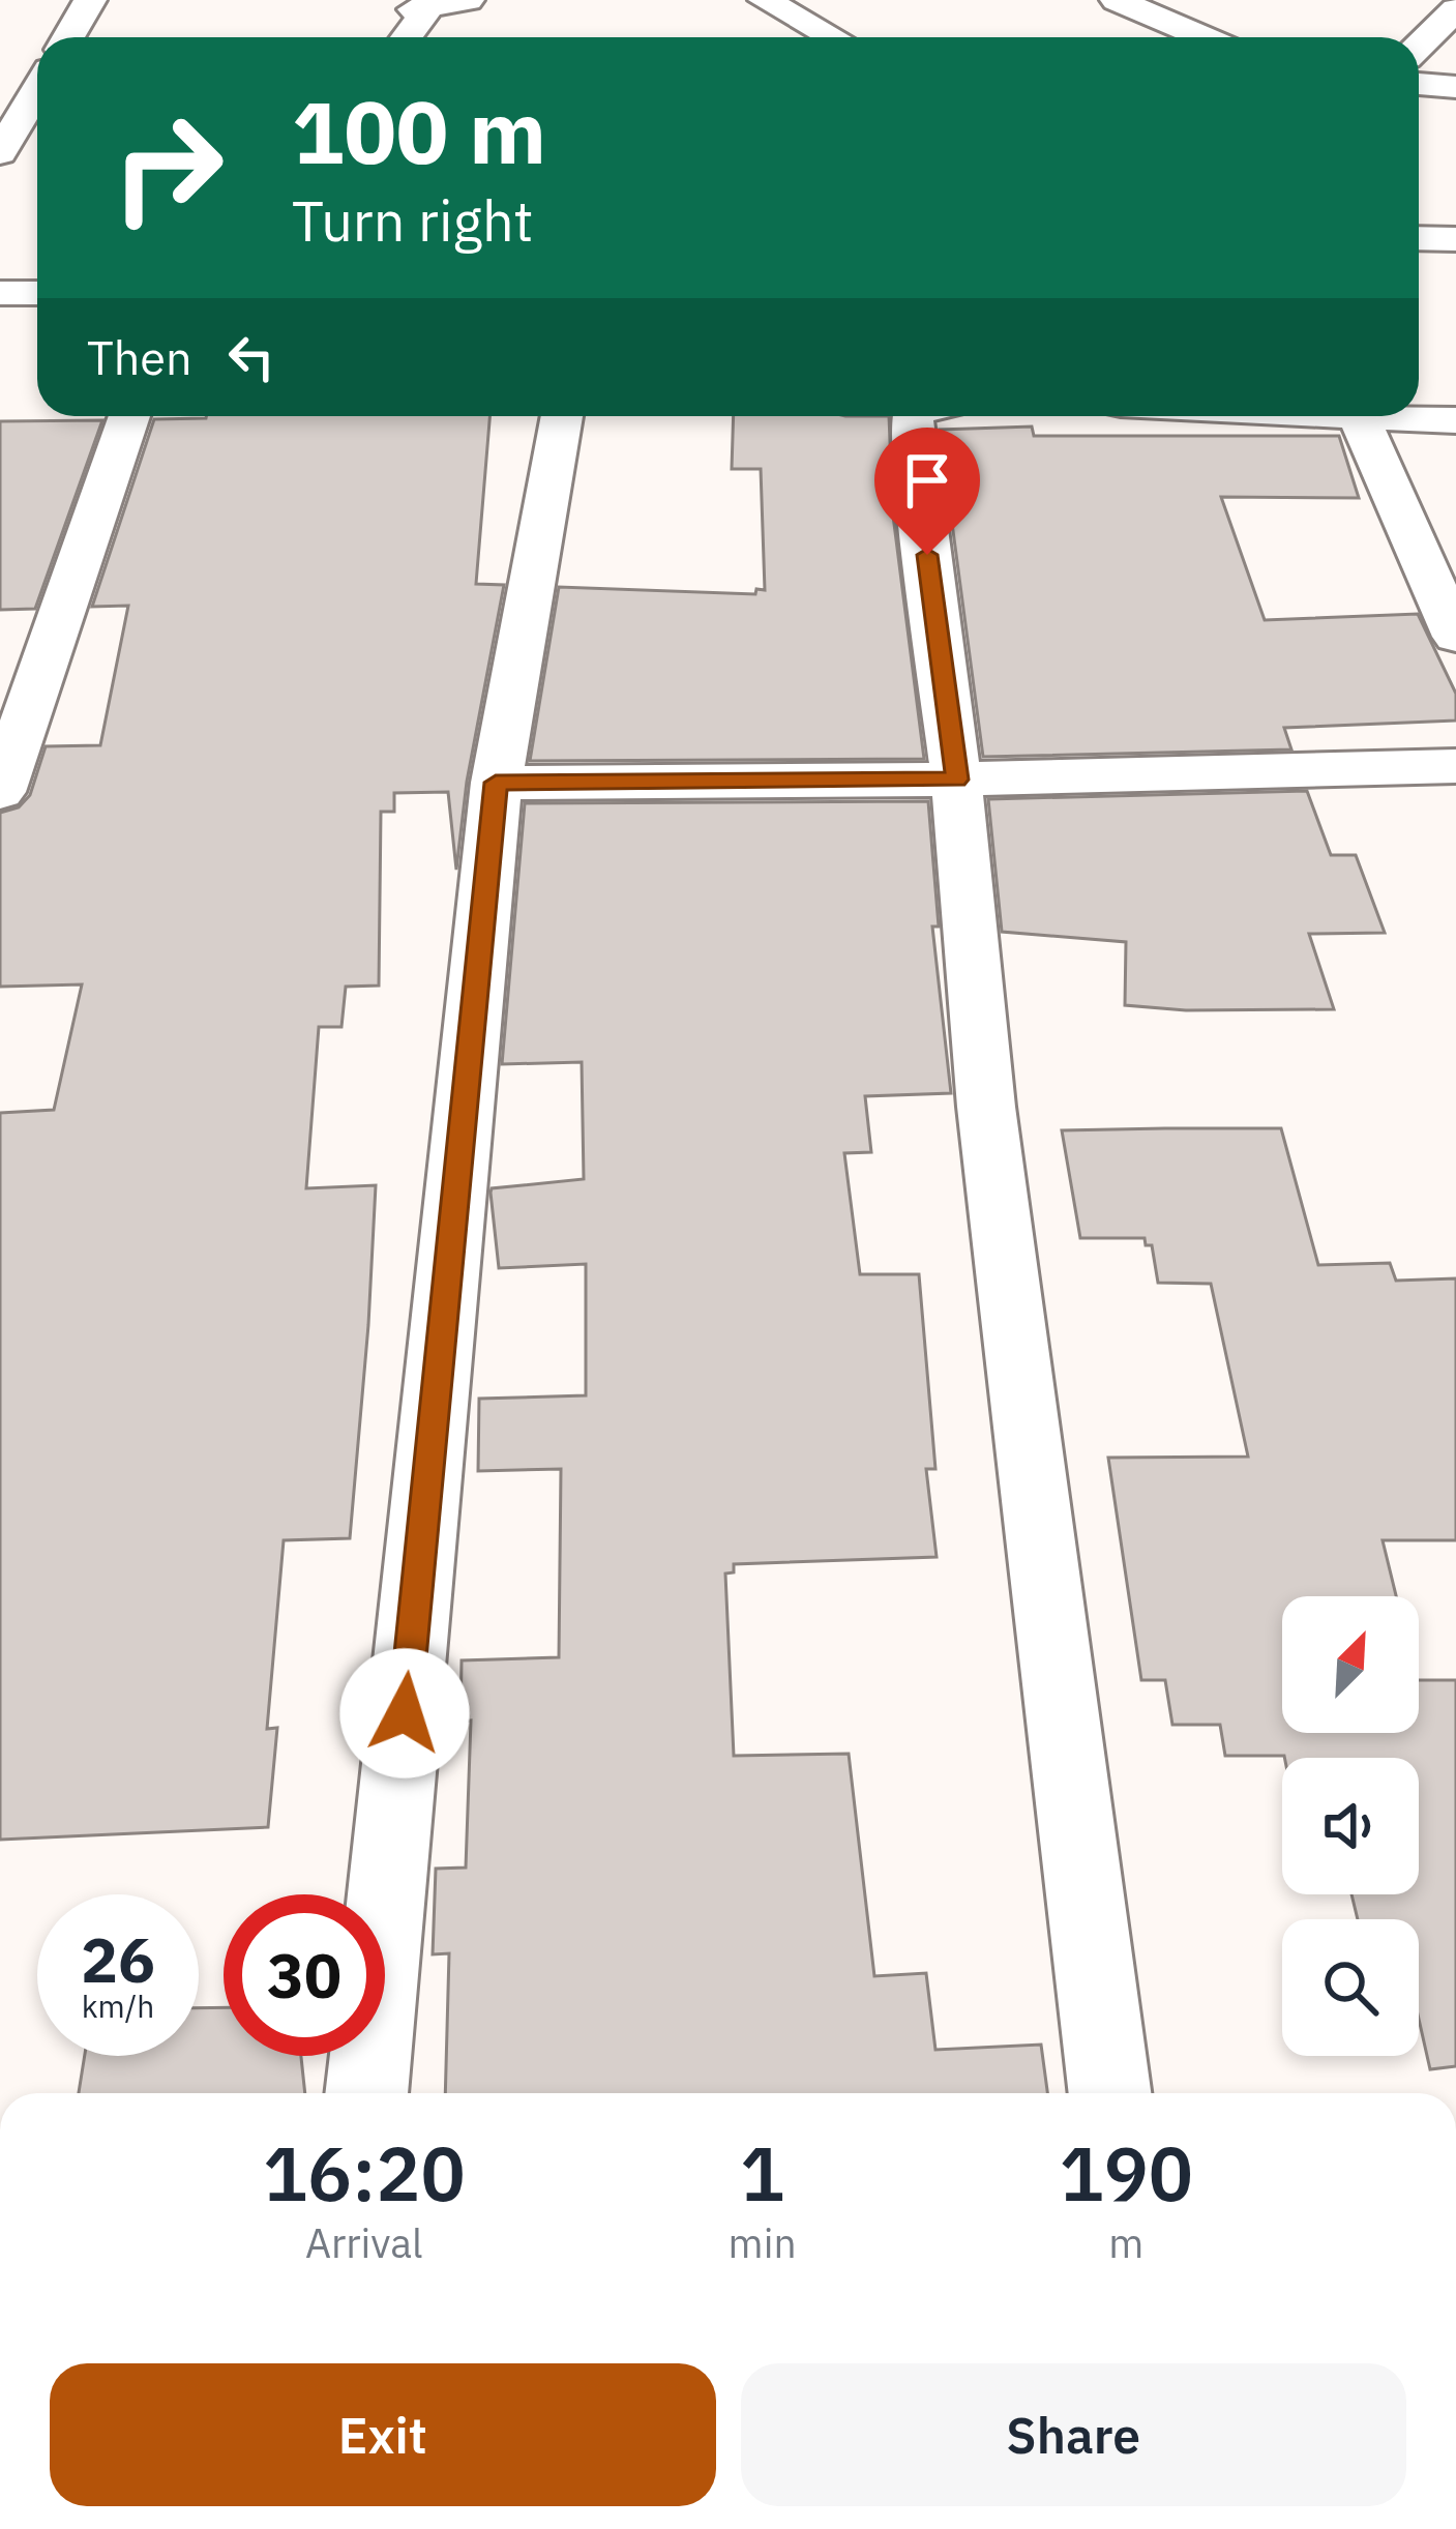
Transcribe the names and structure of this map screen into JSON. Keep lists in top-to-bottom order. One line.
{"north":"top right","page":{"turn":["100 m","Turn right"],"then":"Then","speed":"26 km/h","limit":"30","eta":["16:20","Arrival","1","min","190","m"],"buttons":["Exit","Share"]}}
